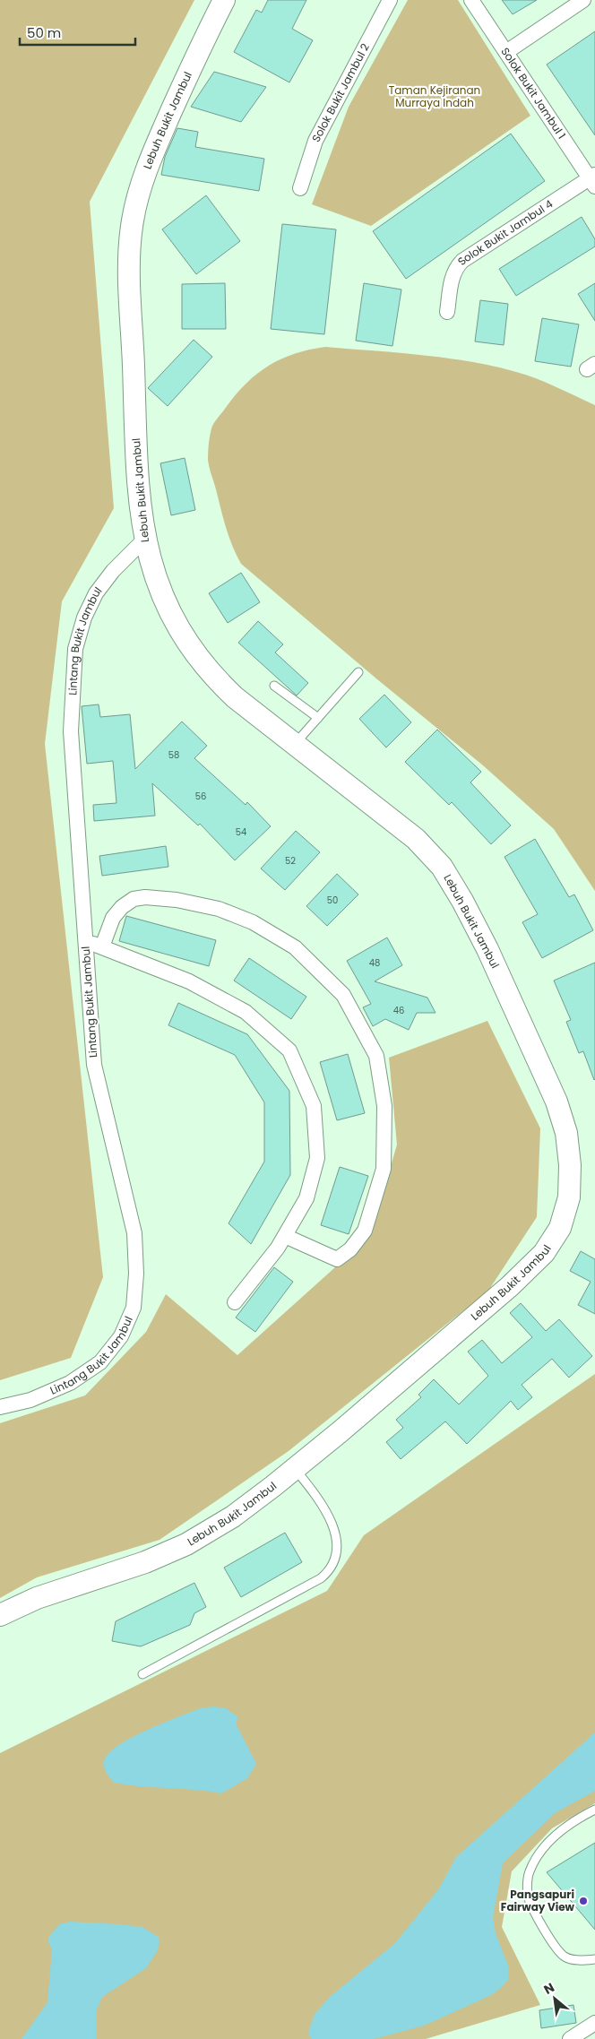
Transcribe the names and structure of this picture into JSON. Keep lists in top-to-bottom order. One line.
{"streets":{"main road":["Lebuh Bukit Jambul"],"street":["Solok Bukit Jambul 2","Solok Bukit Jambul 1","Solok Bukit Jambul 4","Lintang Bukit Jambul"]},"crossings":[["Solok Bukit Jambul 1","Solok Bukit Jambul 4"],["Lebuh Bukit Jambul","Lintang Bukit Jambul"]],"parks":["Taman Kejiranan Murraya Indah"],"places":["Pangsapuri Fairway View"],"house_numbers":["58","56","54","52","50","48","46"],"scale_bar":"50 m","north":"top left"}
